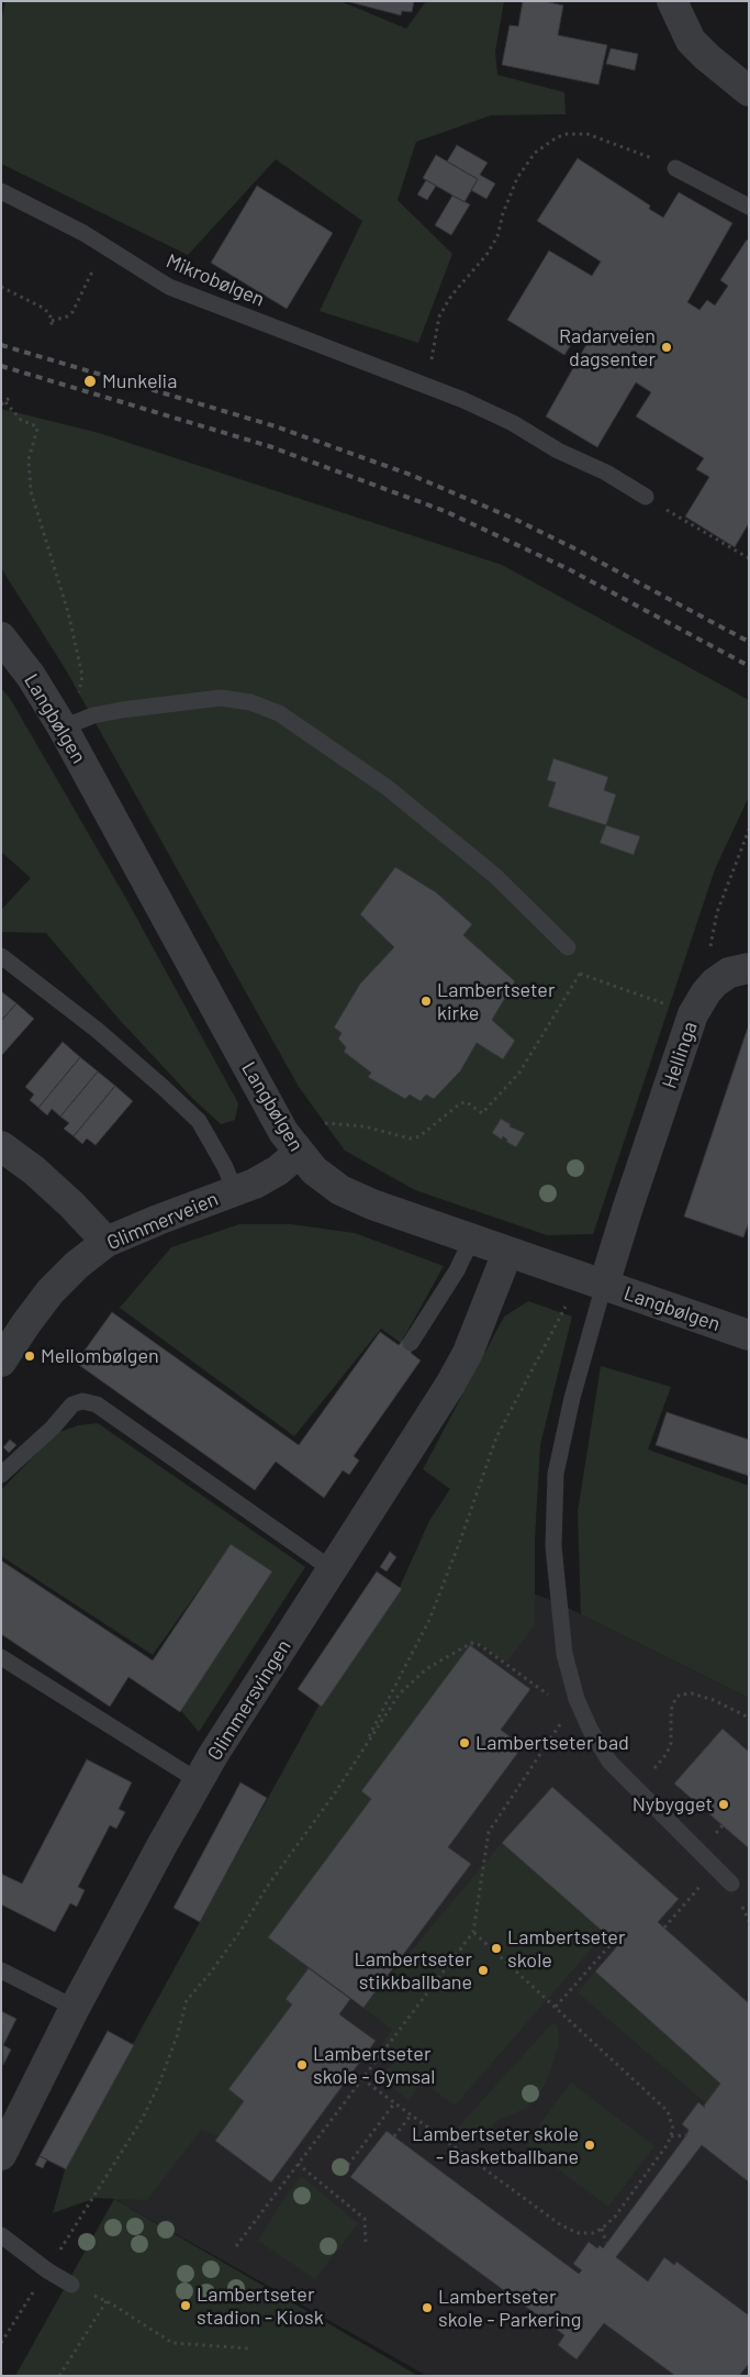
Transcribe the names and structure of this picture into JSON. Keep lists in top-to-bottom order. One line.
{"streets":{"street":["Langbølgen","Hellinga","Glimmerveien","Glimmersvingen"],"lane":["Mikrobølgen"]},"crossings":[["Langbølgen","Hellinga"],["Langbølgen","Glimmerveien"],["Langbølgen","Glimmersvingen"]],"places":["Radarveien dagsenter","Munkelia","Lambertseter kirke","Mellombølgen","Lambertseter bad","Nybygget","Lambertseter skole","Lambertseter stikkballbane","Lambertseter skole - Gymsal","Lambertseter skole - Basketballbane","Lambertseter stadion - Kiosk","Lambertseter skole - Parkering"]}
